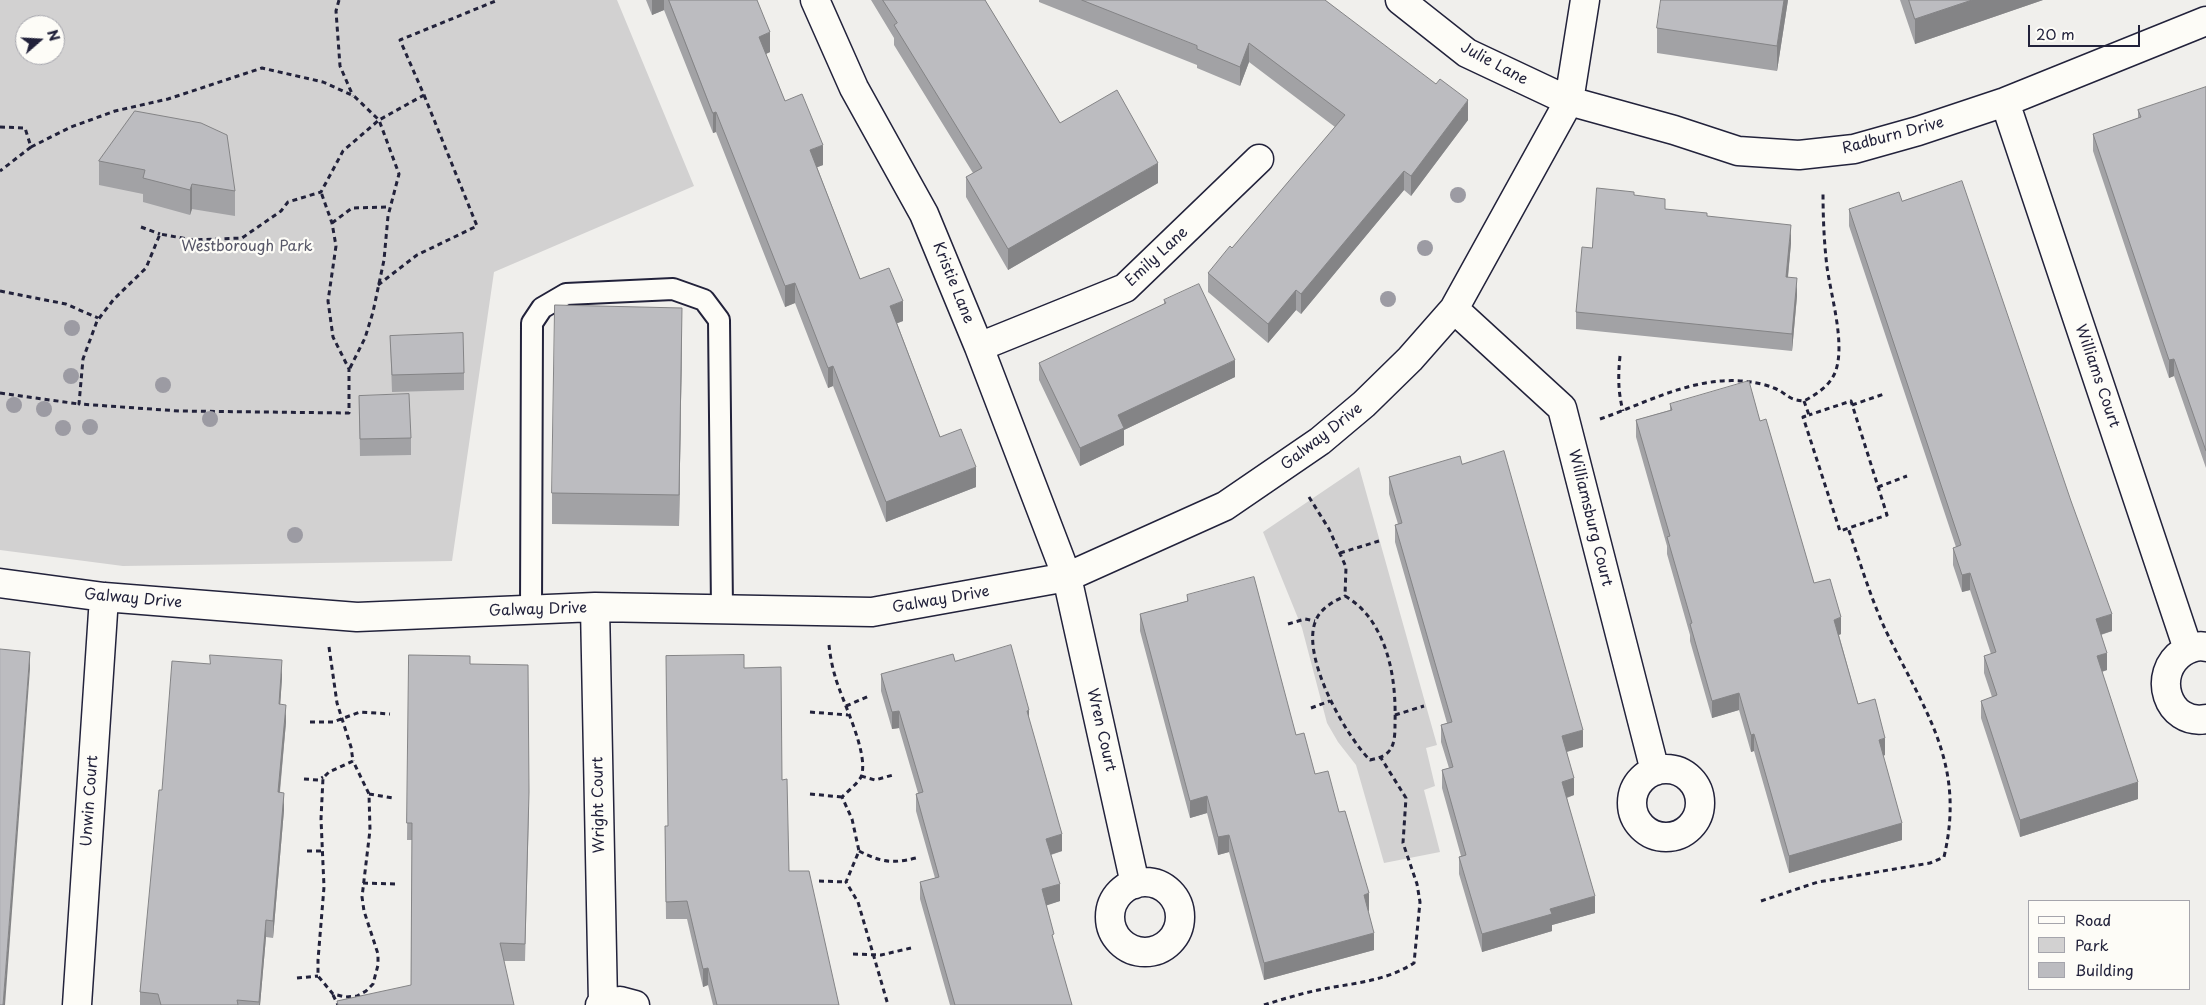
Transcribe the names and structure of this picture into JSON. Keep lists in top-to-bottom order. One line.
{"streets":{"street":["Julie Lane","Radburn Drive","Emily Lane","Kristie Lane","Williams Court","Galway Drive","Williamsburg Court","Wren Court","Unwin Court","Wright Court"]},"crossings":[["Julie Lane","Radburn Drive"],["Julie Lane","Galway Drive"],["Radburn Drive","Williams Court"],["Radburn Drive","Galway Drive"],["Emily Lane","Kristie Lane"],["Kristie Lane","Galway Drive"],["Kristie Lane","Wren Court"],["Galway Drive","Williamsburg Court"],["Galway Drive","Wren Court"],["Galway Drive","Unwin Court"],["Galway Drive","Wright Court"]],"parks":["Westborough Park"],"legend":["Road","Park","Building"],"scale_bar":"20 m","north":"right"}
